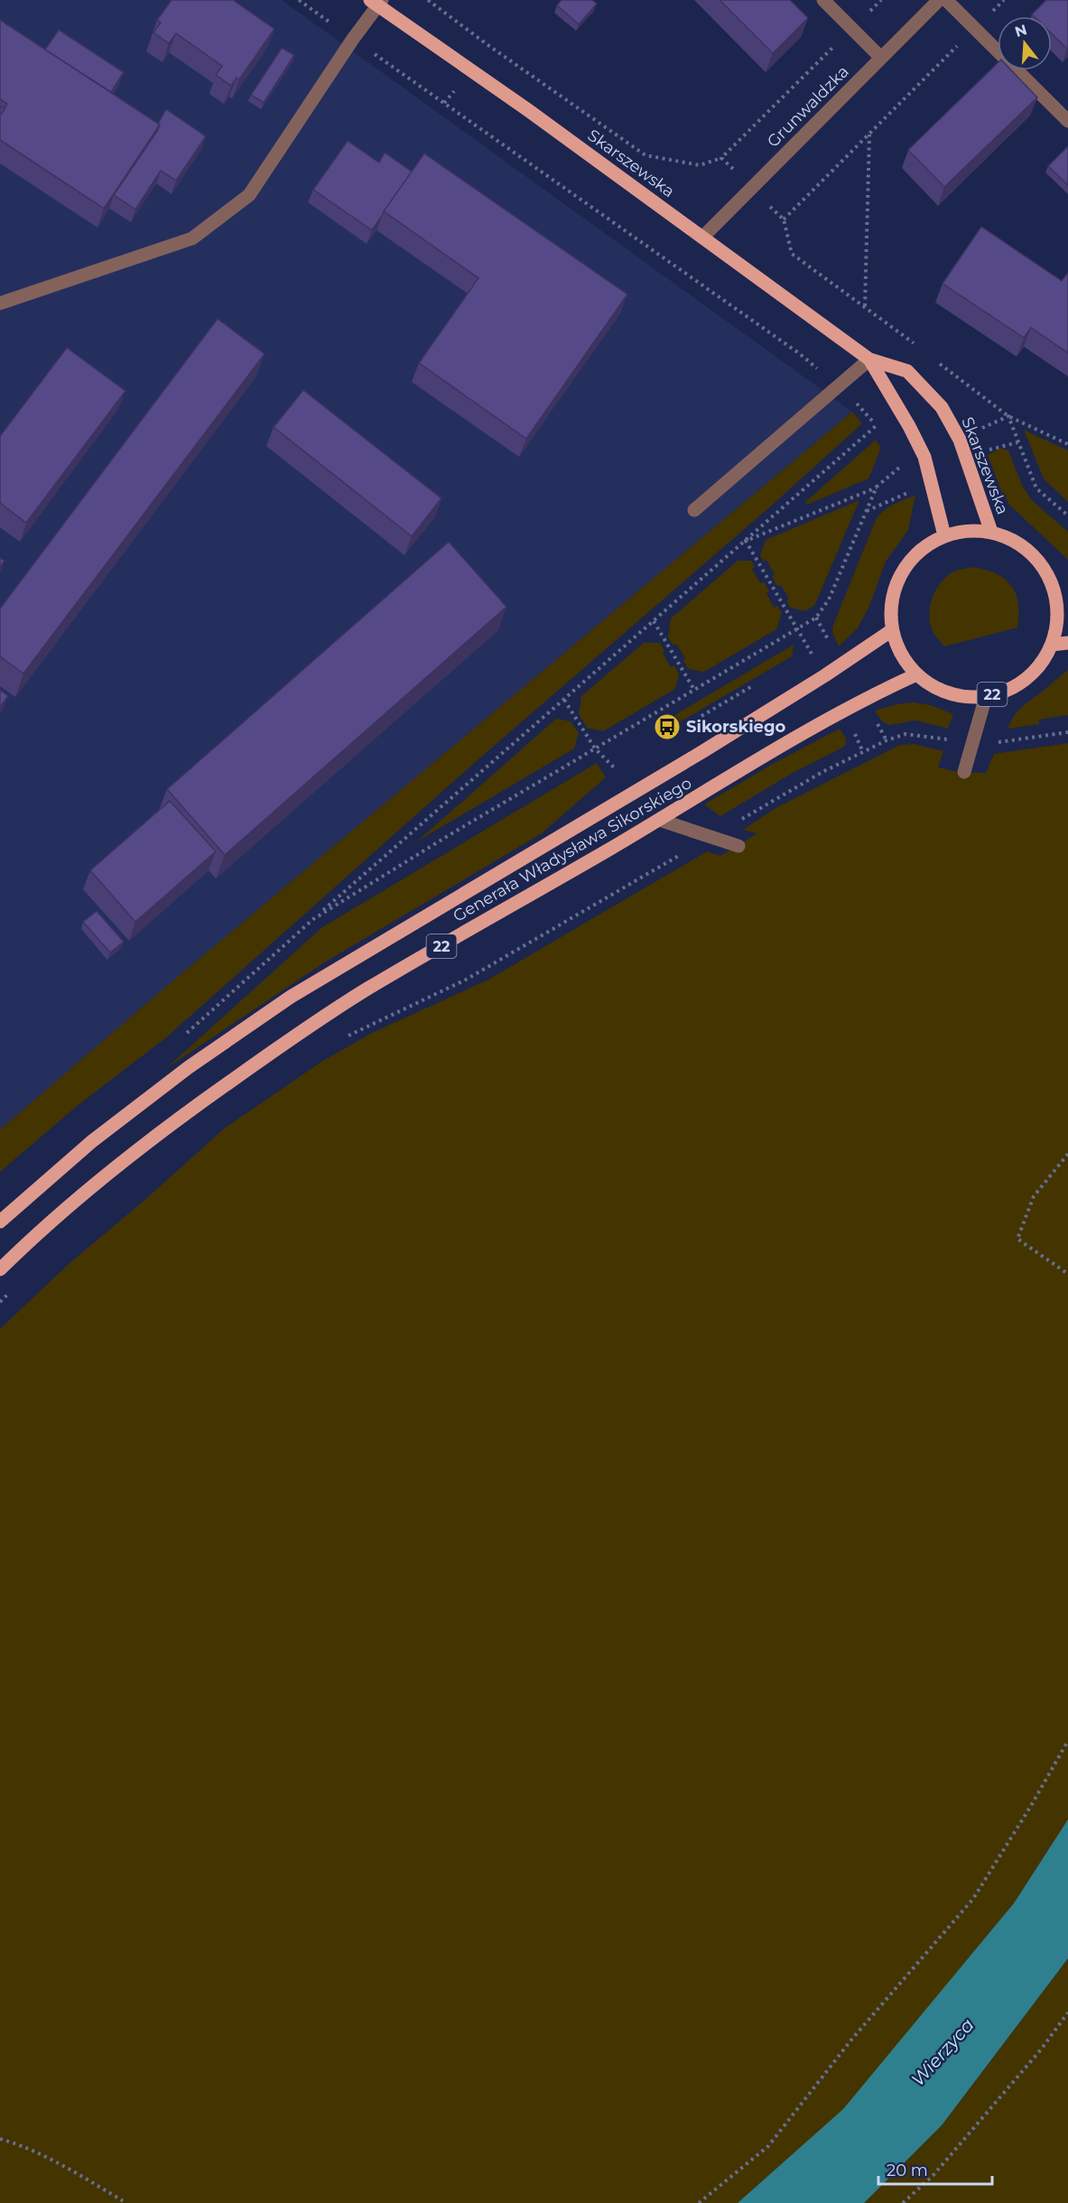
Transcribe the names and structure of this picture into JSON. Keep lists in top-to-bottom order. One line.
{"streets":{"main road":["Skarszewska","22","Generała Władysława Sikorskiego"],"street":["Grunwaldzka"]},"crossings":[["Grunwaldzka","Skarszewska"],["Skarszewska","22"],["Skarszewska","Generała Władysława Sikorskiego"],["22","Generała Władysława Sikorskiego"]],"water":["Wierzyca"],"places":{"bus stop":["Sikorskiego"]},"scale_bar":"20 m","north":"top"}
